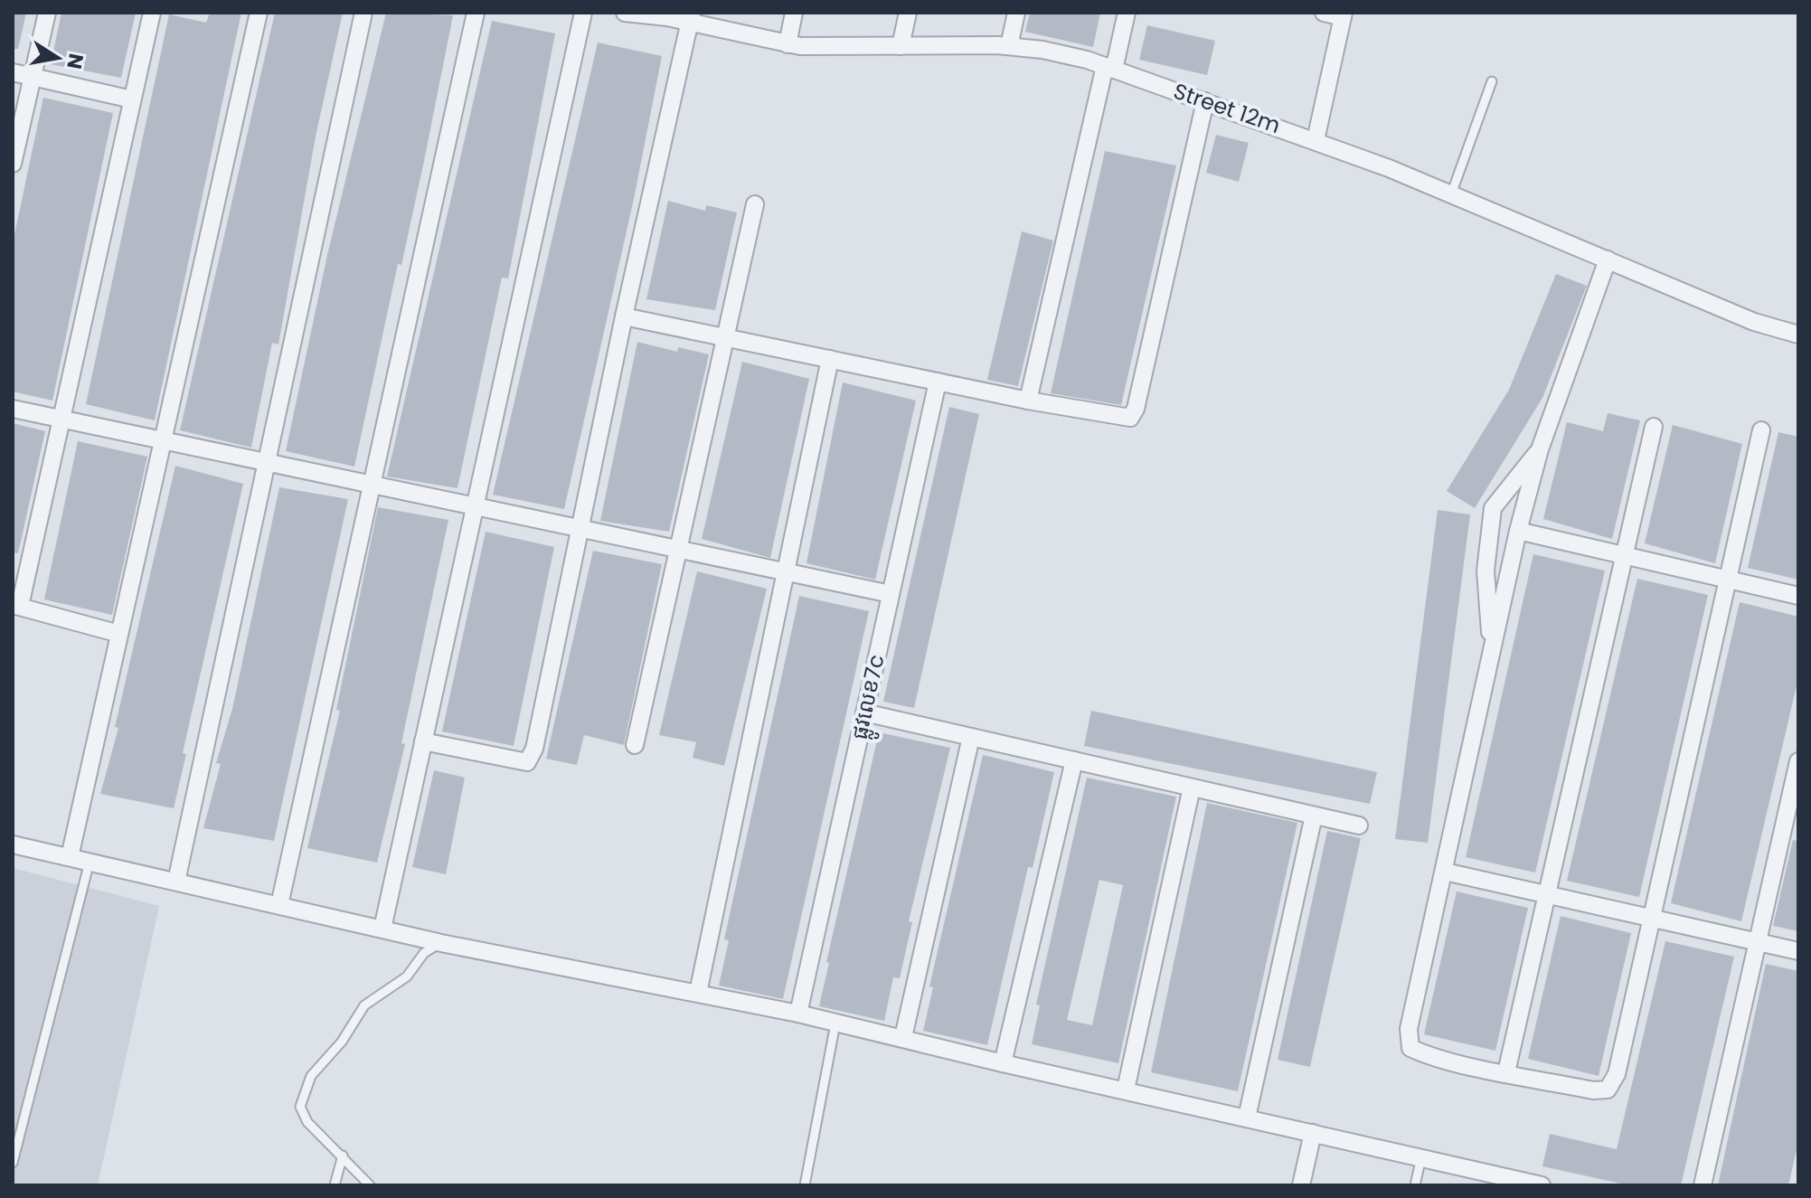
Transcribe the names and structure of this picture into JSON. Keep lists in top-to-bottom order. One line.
{"streets":{"street":["Street 12m","ផ្លូវលេខ7c"]},"north":"right"}
